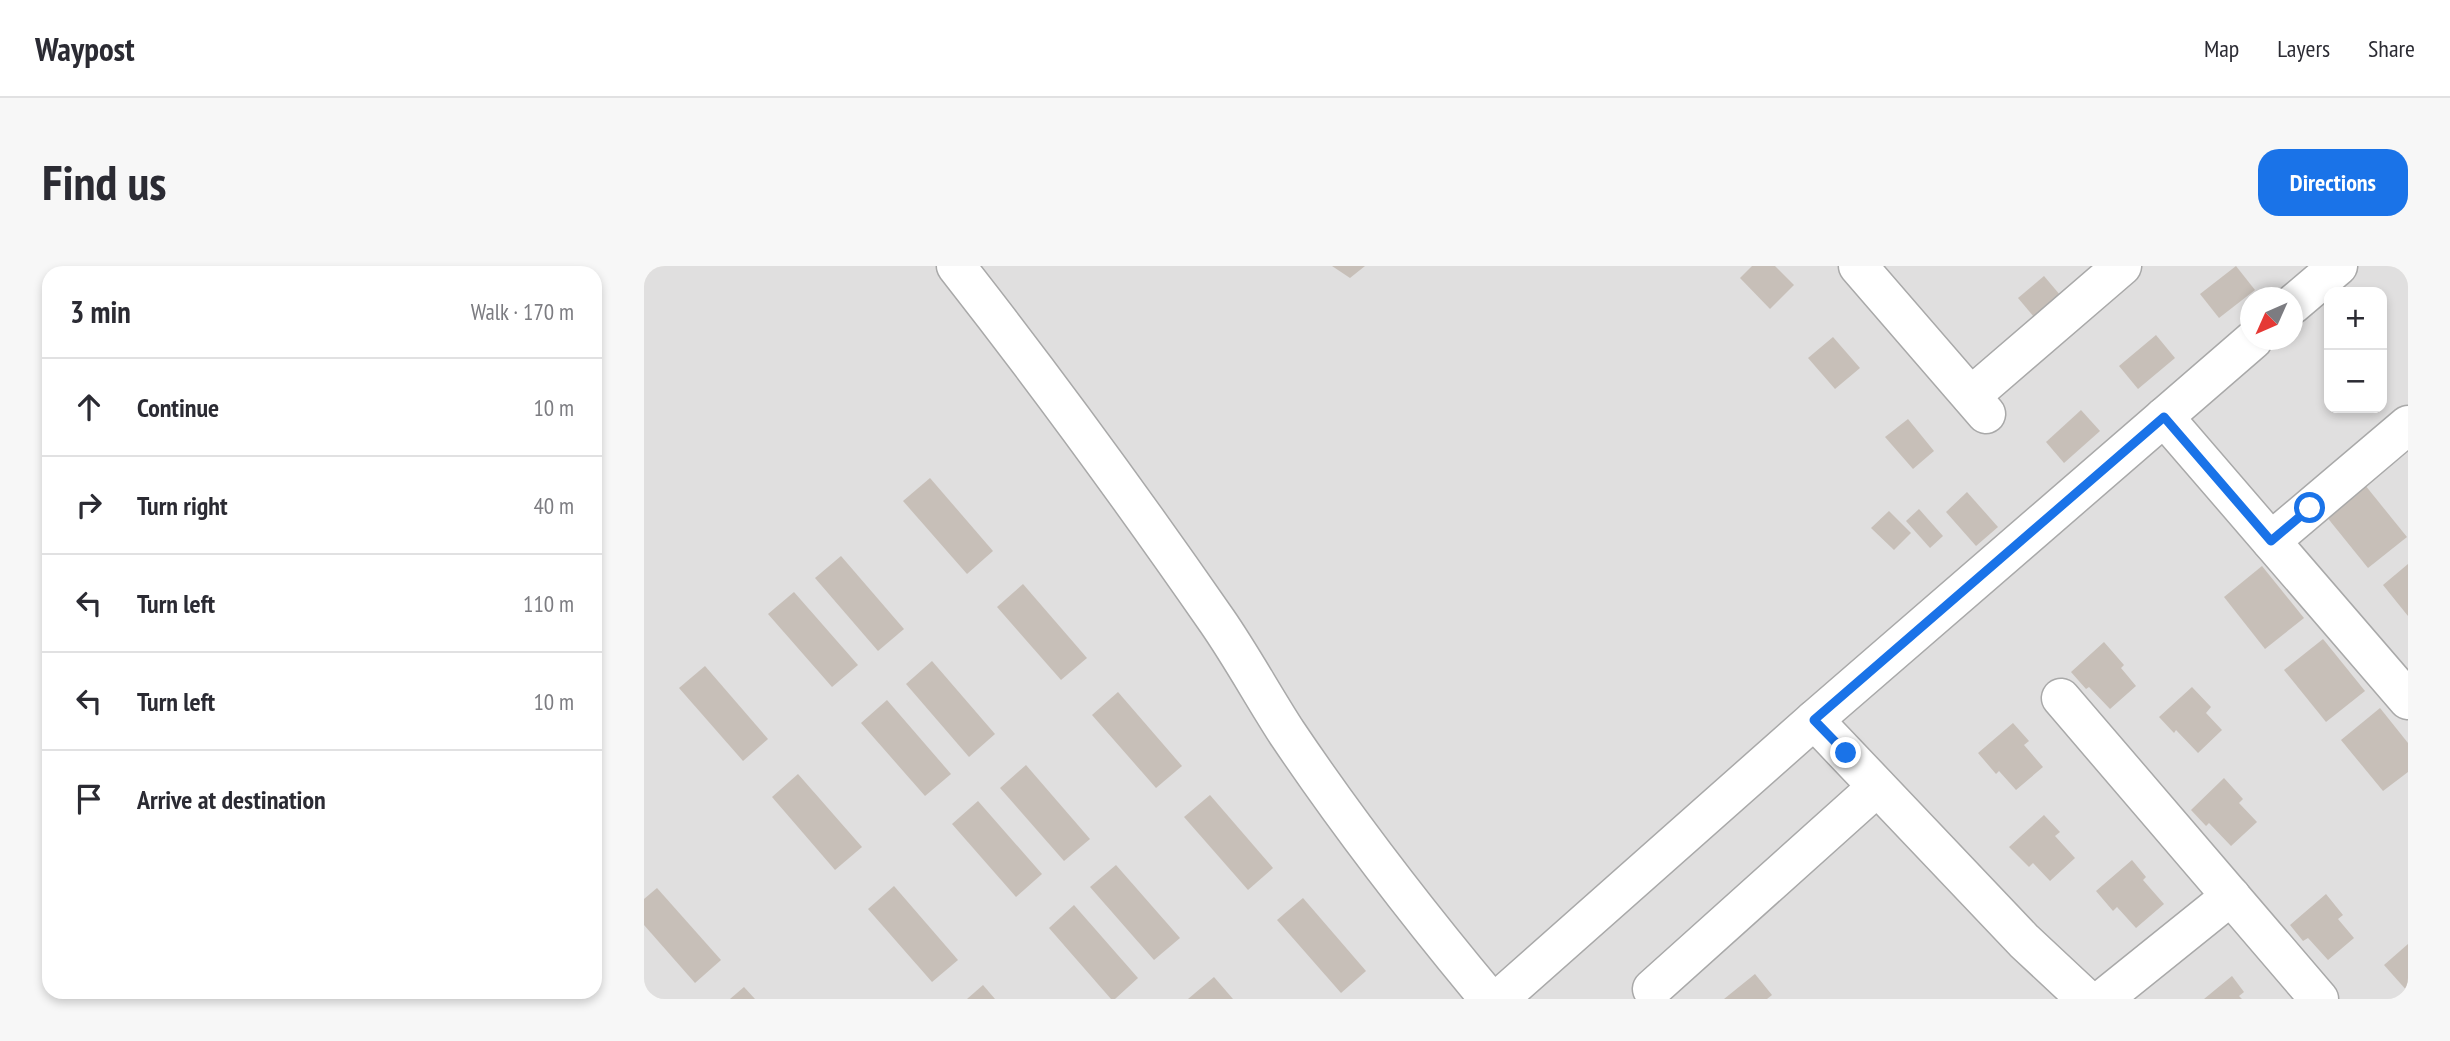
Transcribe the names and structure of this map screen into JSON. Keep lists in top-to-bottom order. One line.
{"north":"bottom left","page":{"header":"Waypost","nav":["Map","Layers","Share"],"buttons":"Directions","title":"Find us","heading":["3 min","Walk · 170 m"],"map_buttons":["+","−"],"list":[["Continue","10 m"],["Turn right","40 m"],["Turn left","110 m"],["Turn left","10 m"],"Arrive at destination"]}}
